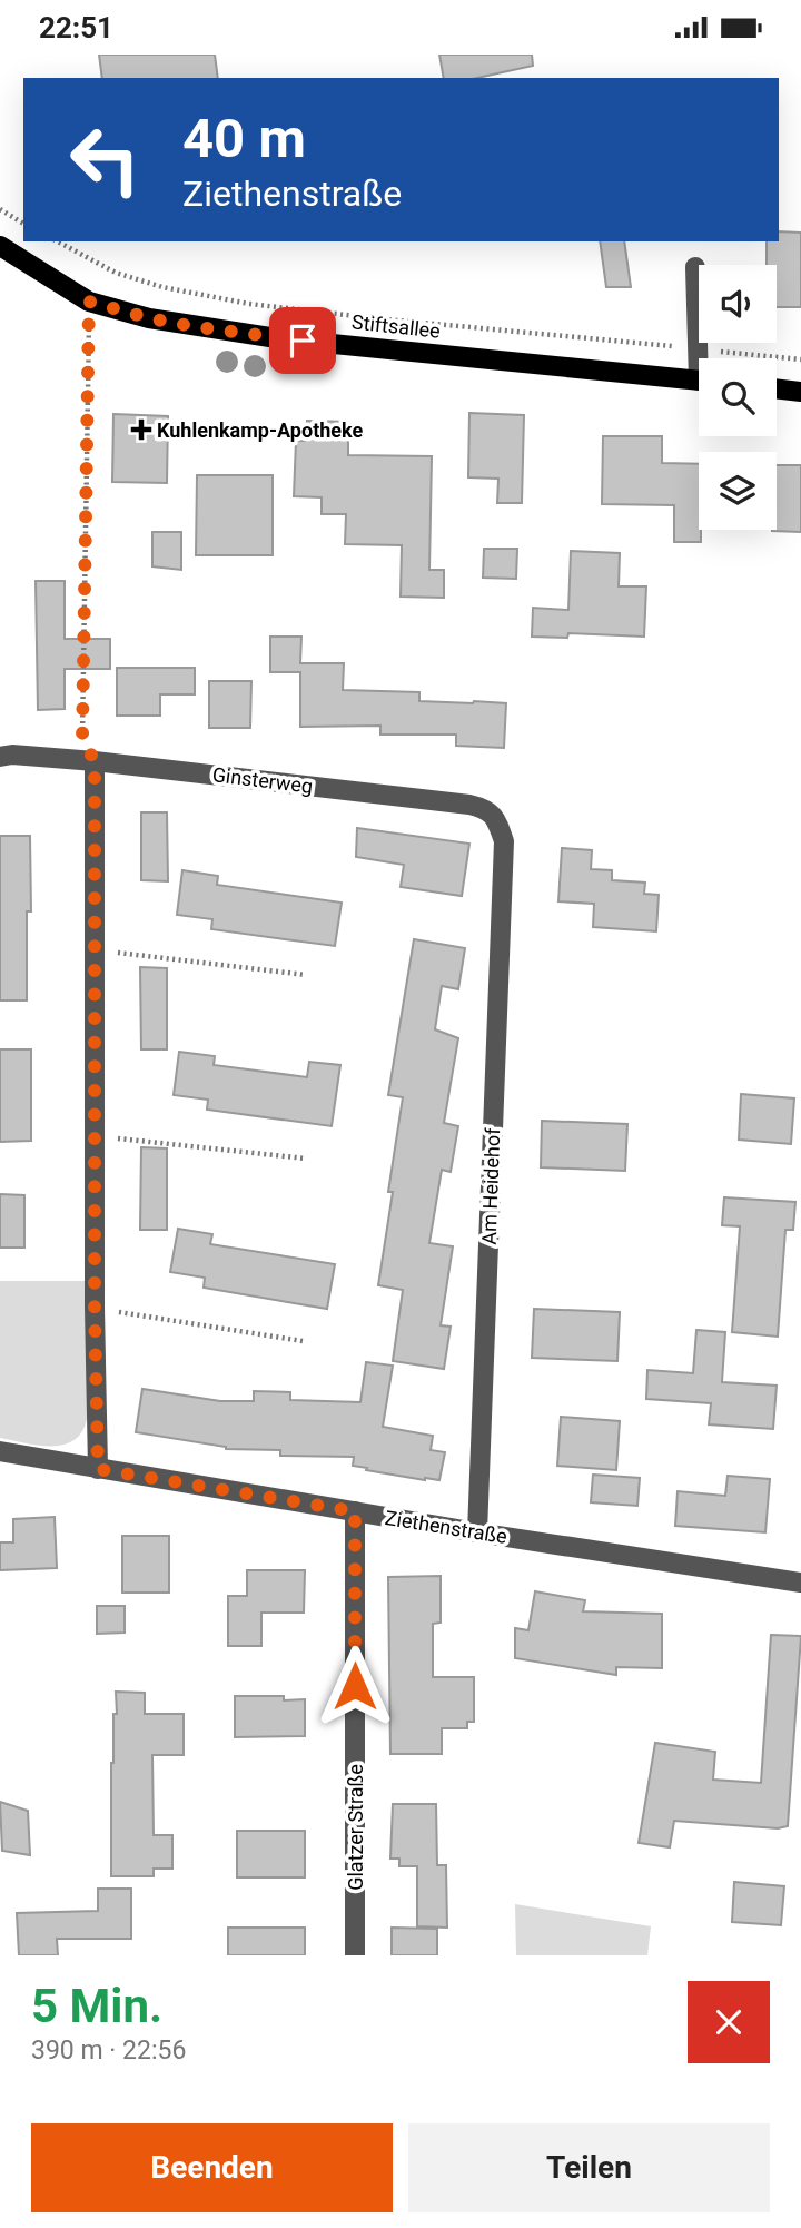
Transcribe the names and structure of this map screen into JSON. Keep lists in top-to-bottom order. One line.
{"streets":{"main road":["Stiftsallee"],"street":["Ginsterweg","Am Heidehof","Ziethenstraße","Glatzer Straße"]},"crossings":[["Ginsterweg","Am Heidehof"],["Am Heidehof","Ziethenstraße"],["Ziethenstraße","Glatzer Straße"]],"places":{"health":["Kuhlenkamp-Apotheke"]},"page":{"status":"22:51","turn":["40 m","Ziethenstraße"],"heading":["5 Min.","390 m · 22:56"],"buttons":["Beenden","Teilen"]}}
